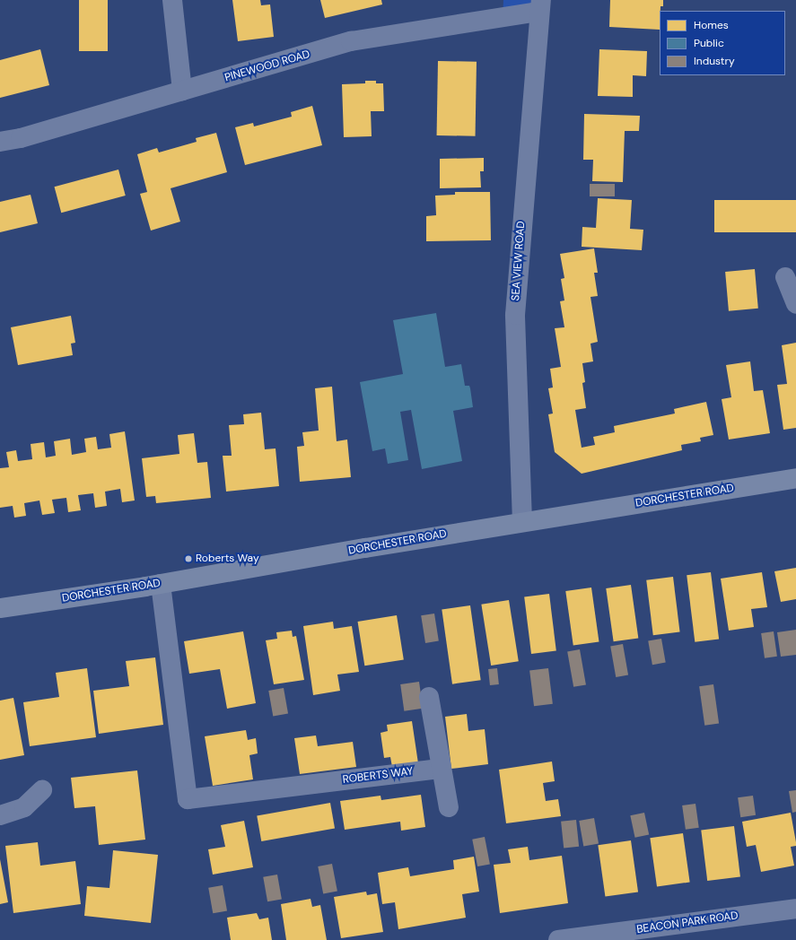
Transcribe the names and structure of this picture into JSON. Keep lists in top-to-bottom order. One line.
{"streets":{"main road":["DORCHESTER ROAD"],"street":["PINEWOOD ROAD","SEA VIEW ROAD","ROBERTS WAY","BEACON PARK ROAD"]},"crossings":[["PINEWOOD ROAD","SEA VIEW ROAD"],["SEA VIEW ROAD","DORCHESTER ROAD"],["DORCHESTER ROAD","ROBERTS WAY"]],"places":["Roberts Way"],"legend":["Homes","Public","Industry"]}
